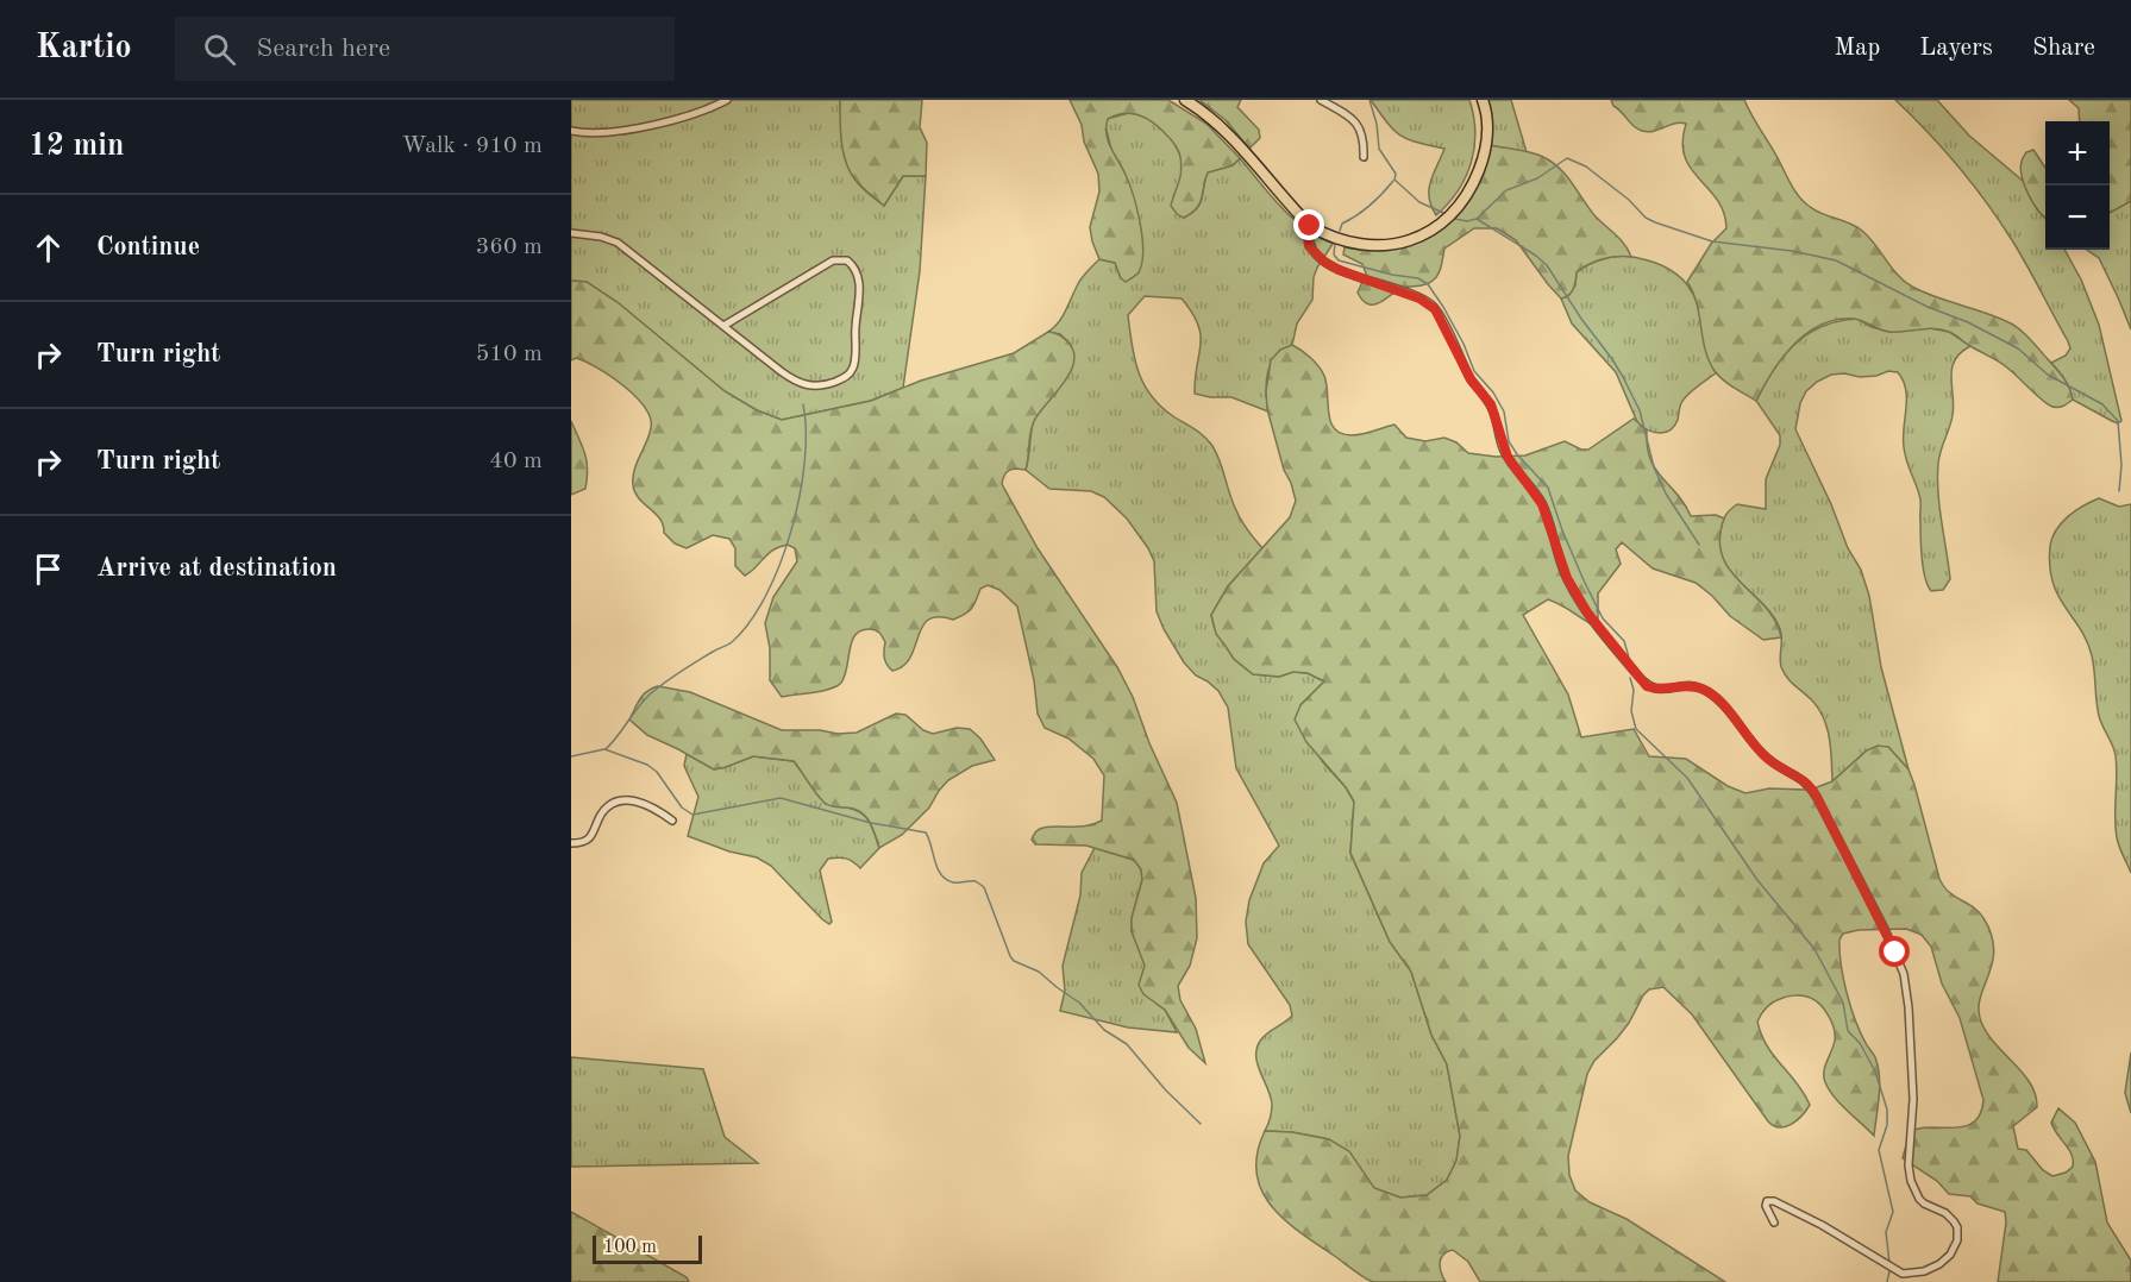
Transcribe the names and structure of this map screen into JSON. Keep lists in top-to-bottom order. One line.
{"scale_bar":"100 m","page":{"header":"Kartio","search":"Search here","nav":["Map","Layers","Share"],"heading":["12 min","Walk · 910 m"],"map_buttons":["+","−"],"list":[["Continue","360 m"],["Turn right","510 m"],["Turn right","40 m"],"Arrive at destination"],"scale":"100 m"}}
